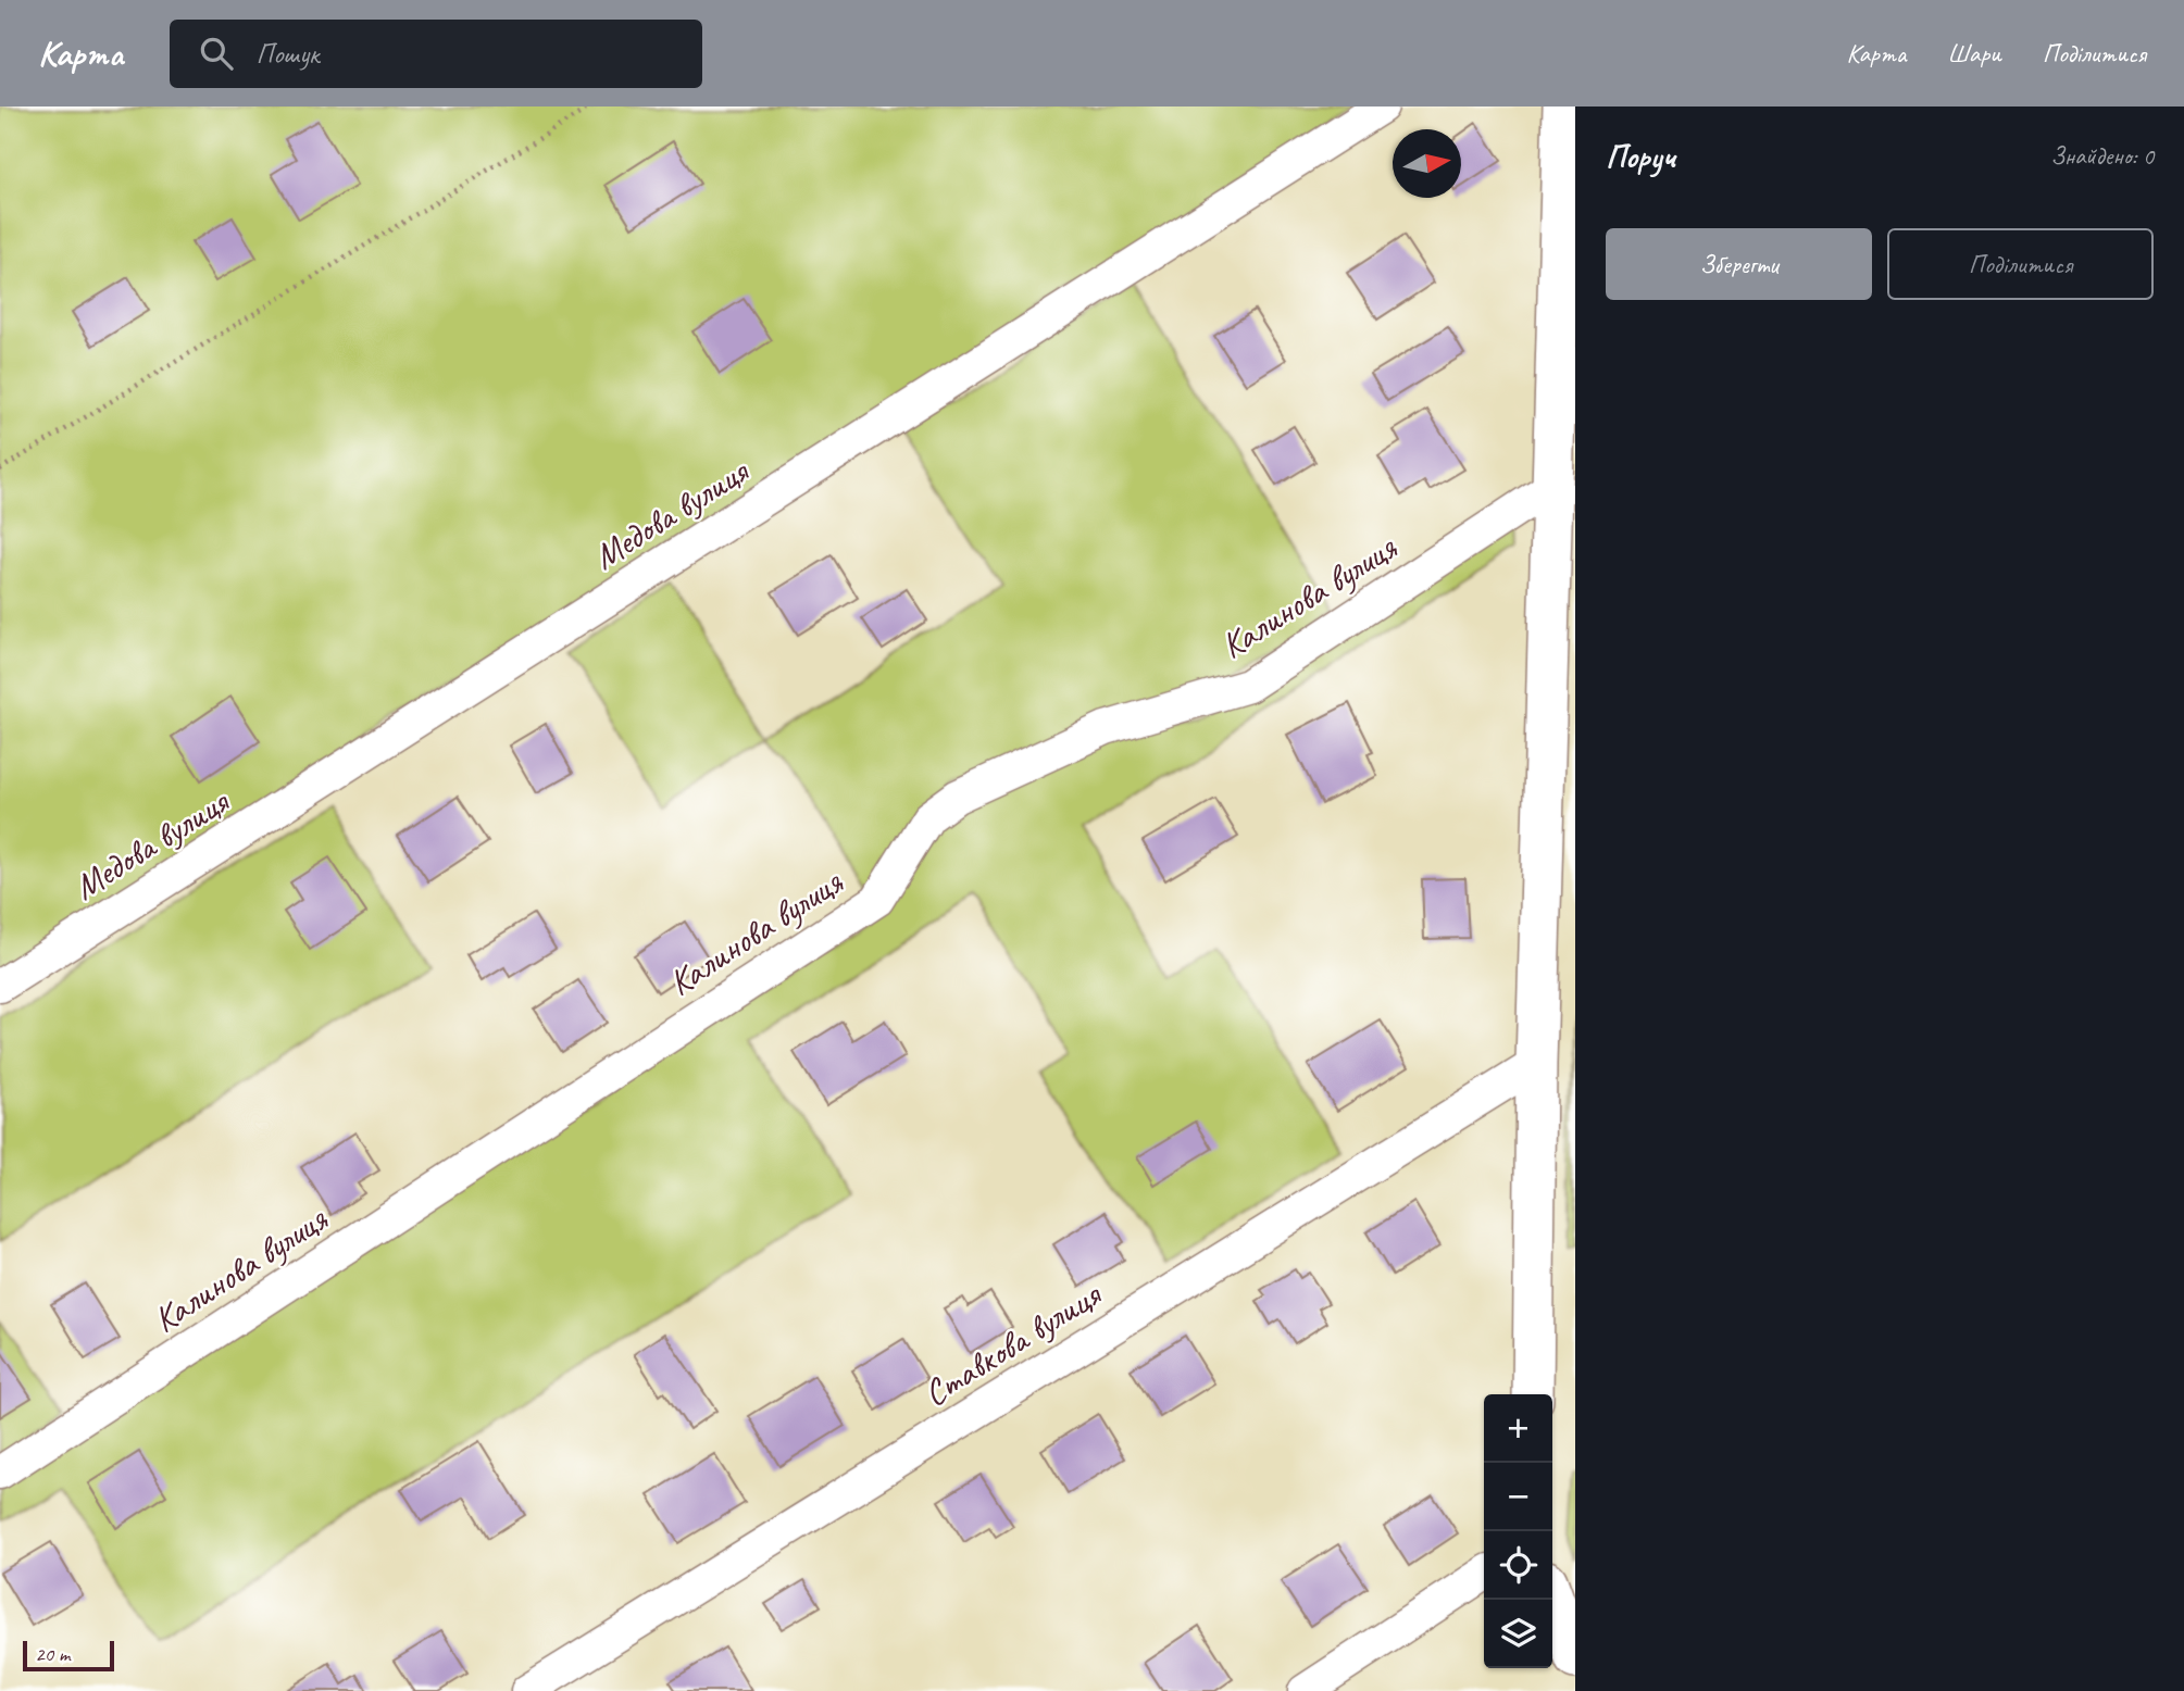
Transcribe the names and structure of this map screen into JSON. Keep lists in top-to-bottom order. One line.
{"streets":{"street":["Медова вулиця","Калинова вулиця","Ставкова вулиця"]},"scale_bar":"20 m","north":"right","page":{"header":"Карта","search":"Пошук","nav":["Карта","Шари","Поділитися"],"heading":["Поруч","Знайдено: 0"],"buttons":["Зберегти","Поділитися"],"map_buttons":["+","−"],"scale":"20 m"}}
